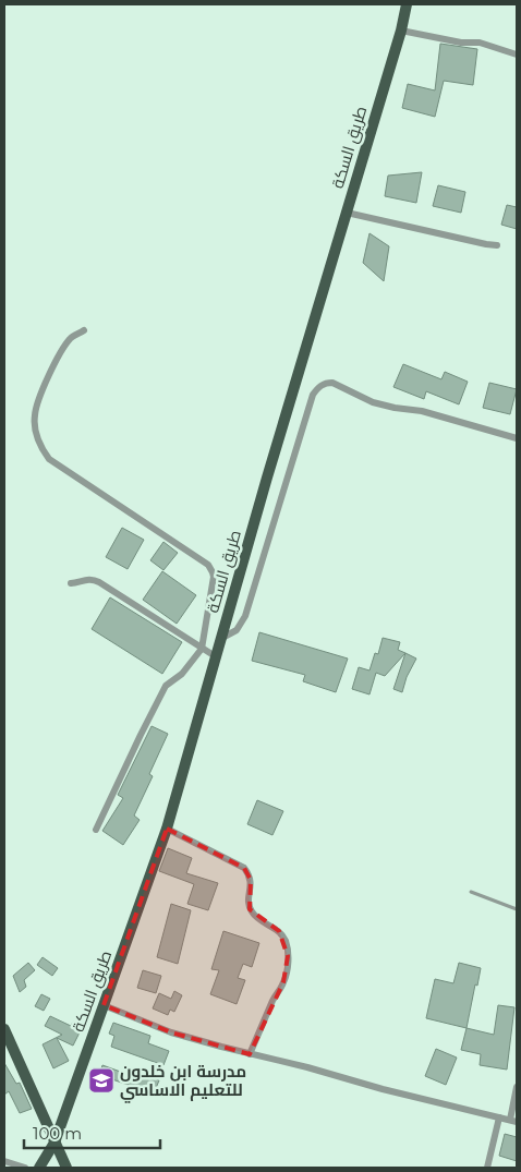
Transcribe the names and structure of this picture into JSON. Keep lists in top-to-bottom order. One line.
{"streets":{"main road":["طريق السكة"]},"places":{"school or university":["مدرسة ابن خلدون للتعليم الاساسي"]},"scale_bar":"100 m"}
